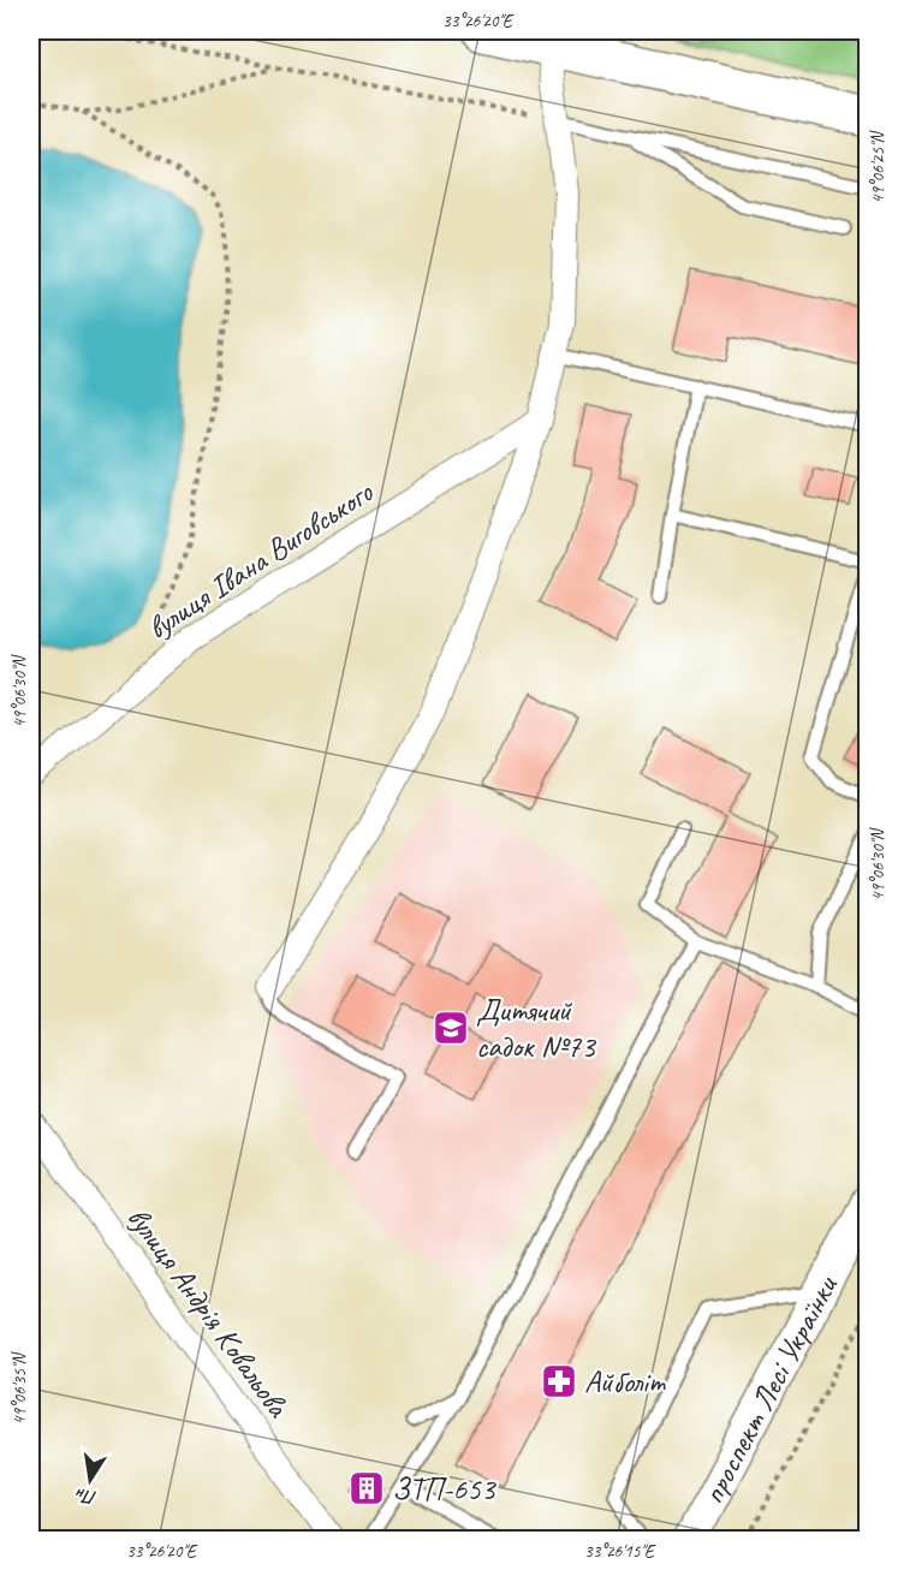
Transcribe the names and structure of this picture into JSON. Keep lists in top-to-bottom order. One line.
{"streets":{"street":["вулиця Івана Виговського","вулиця Андрія Ковальова","проспект Лесі Українки"]},"places":{"school or university":["Дитячий садок №73"],"pharmacy":["Айболіт"],"building":["ЗТП-653"]},"north":"bottom","coordinates":["33°26'20\"E","49°06'25\"N","49°06'30\"N","49°06'35\"N","33°26'15\"E"]}
